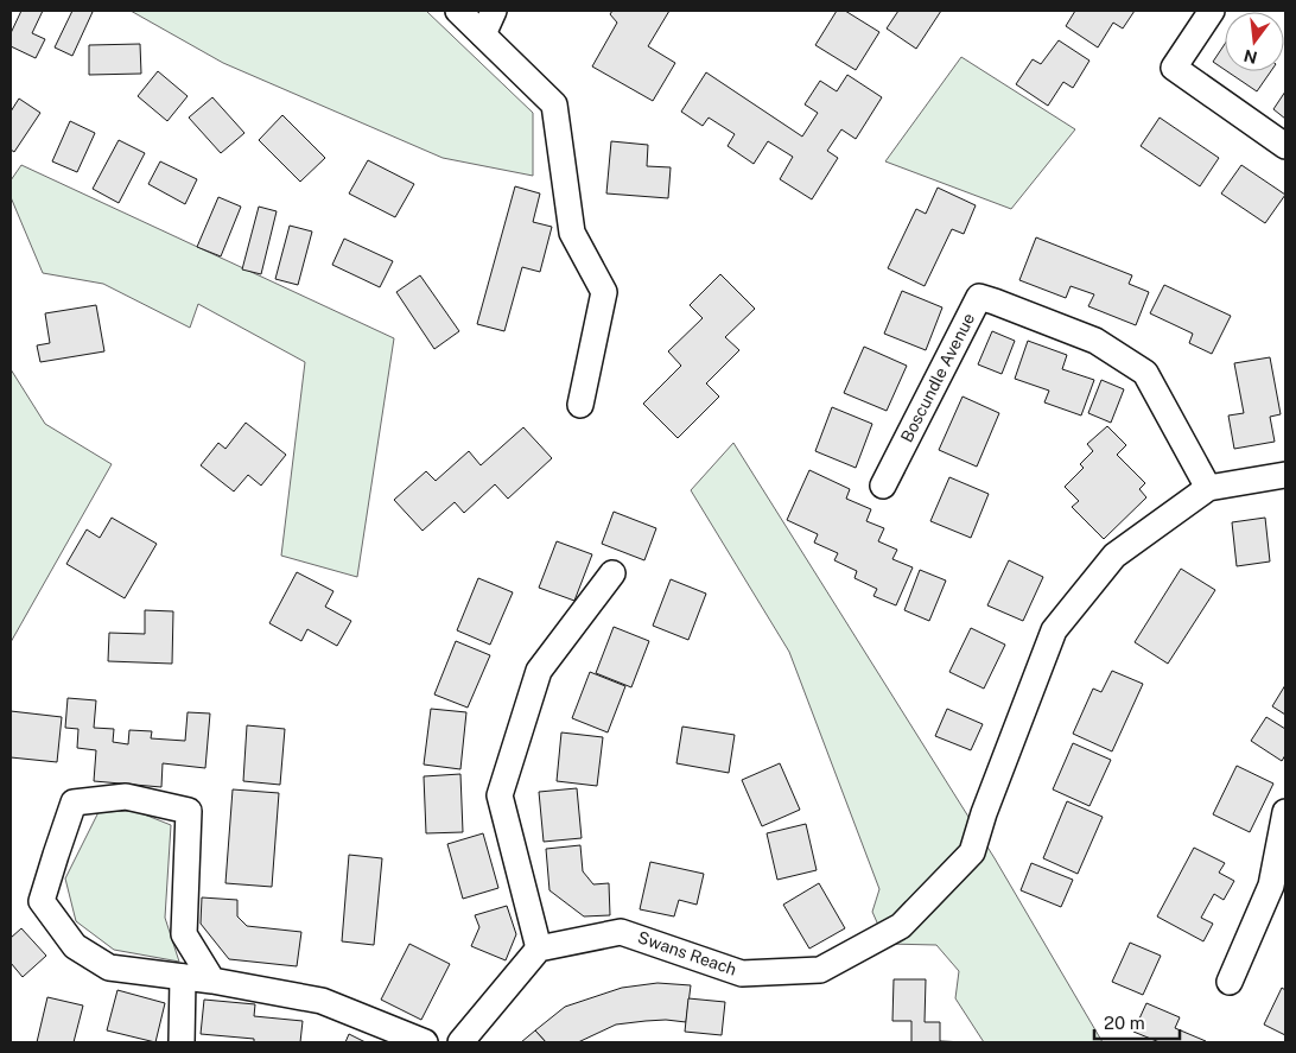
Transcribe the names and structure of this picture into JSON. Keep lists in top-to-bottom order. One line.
{"streets":{"street":["Boscundle Avenue","Swans Reach"]},"crossings":[["Boscundle Avenue","Swans Reach"]],"scale_bar":"20 m","north":"bottom"}
